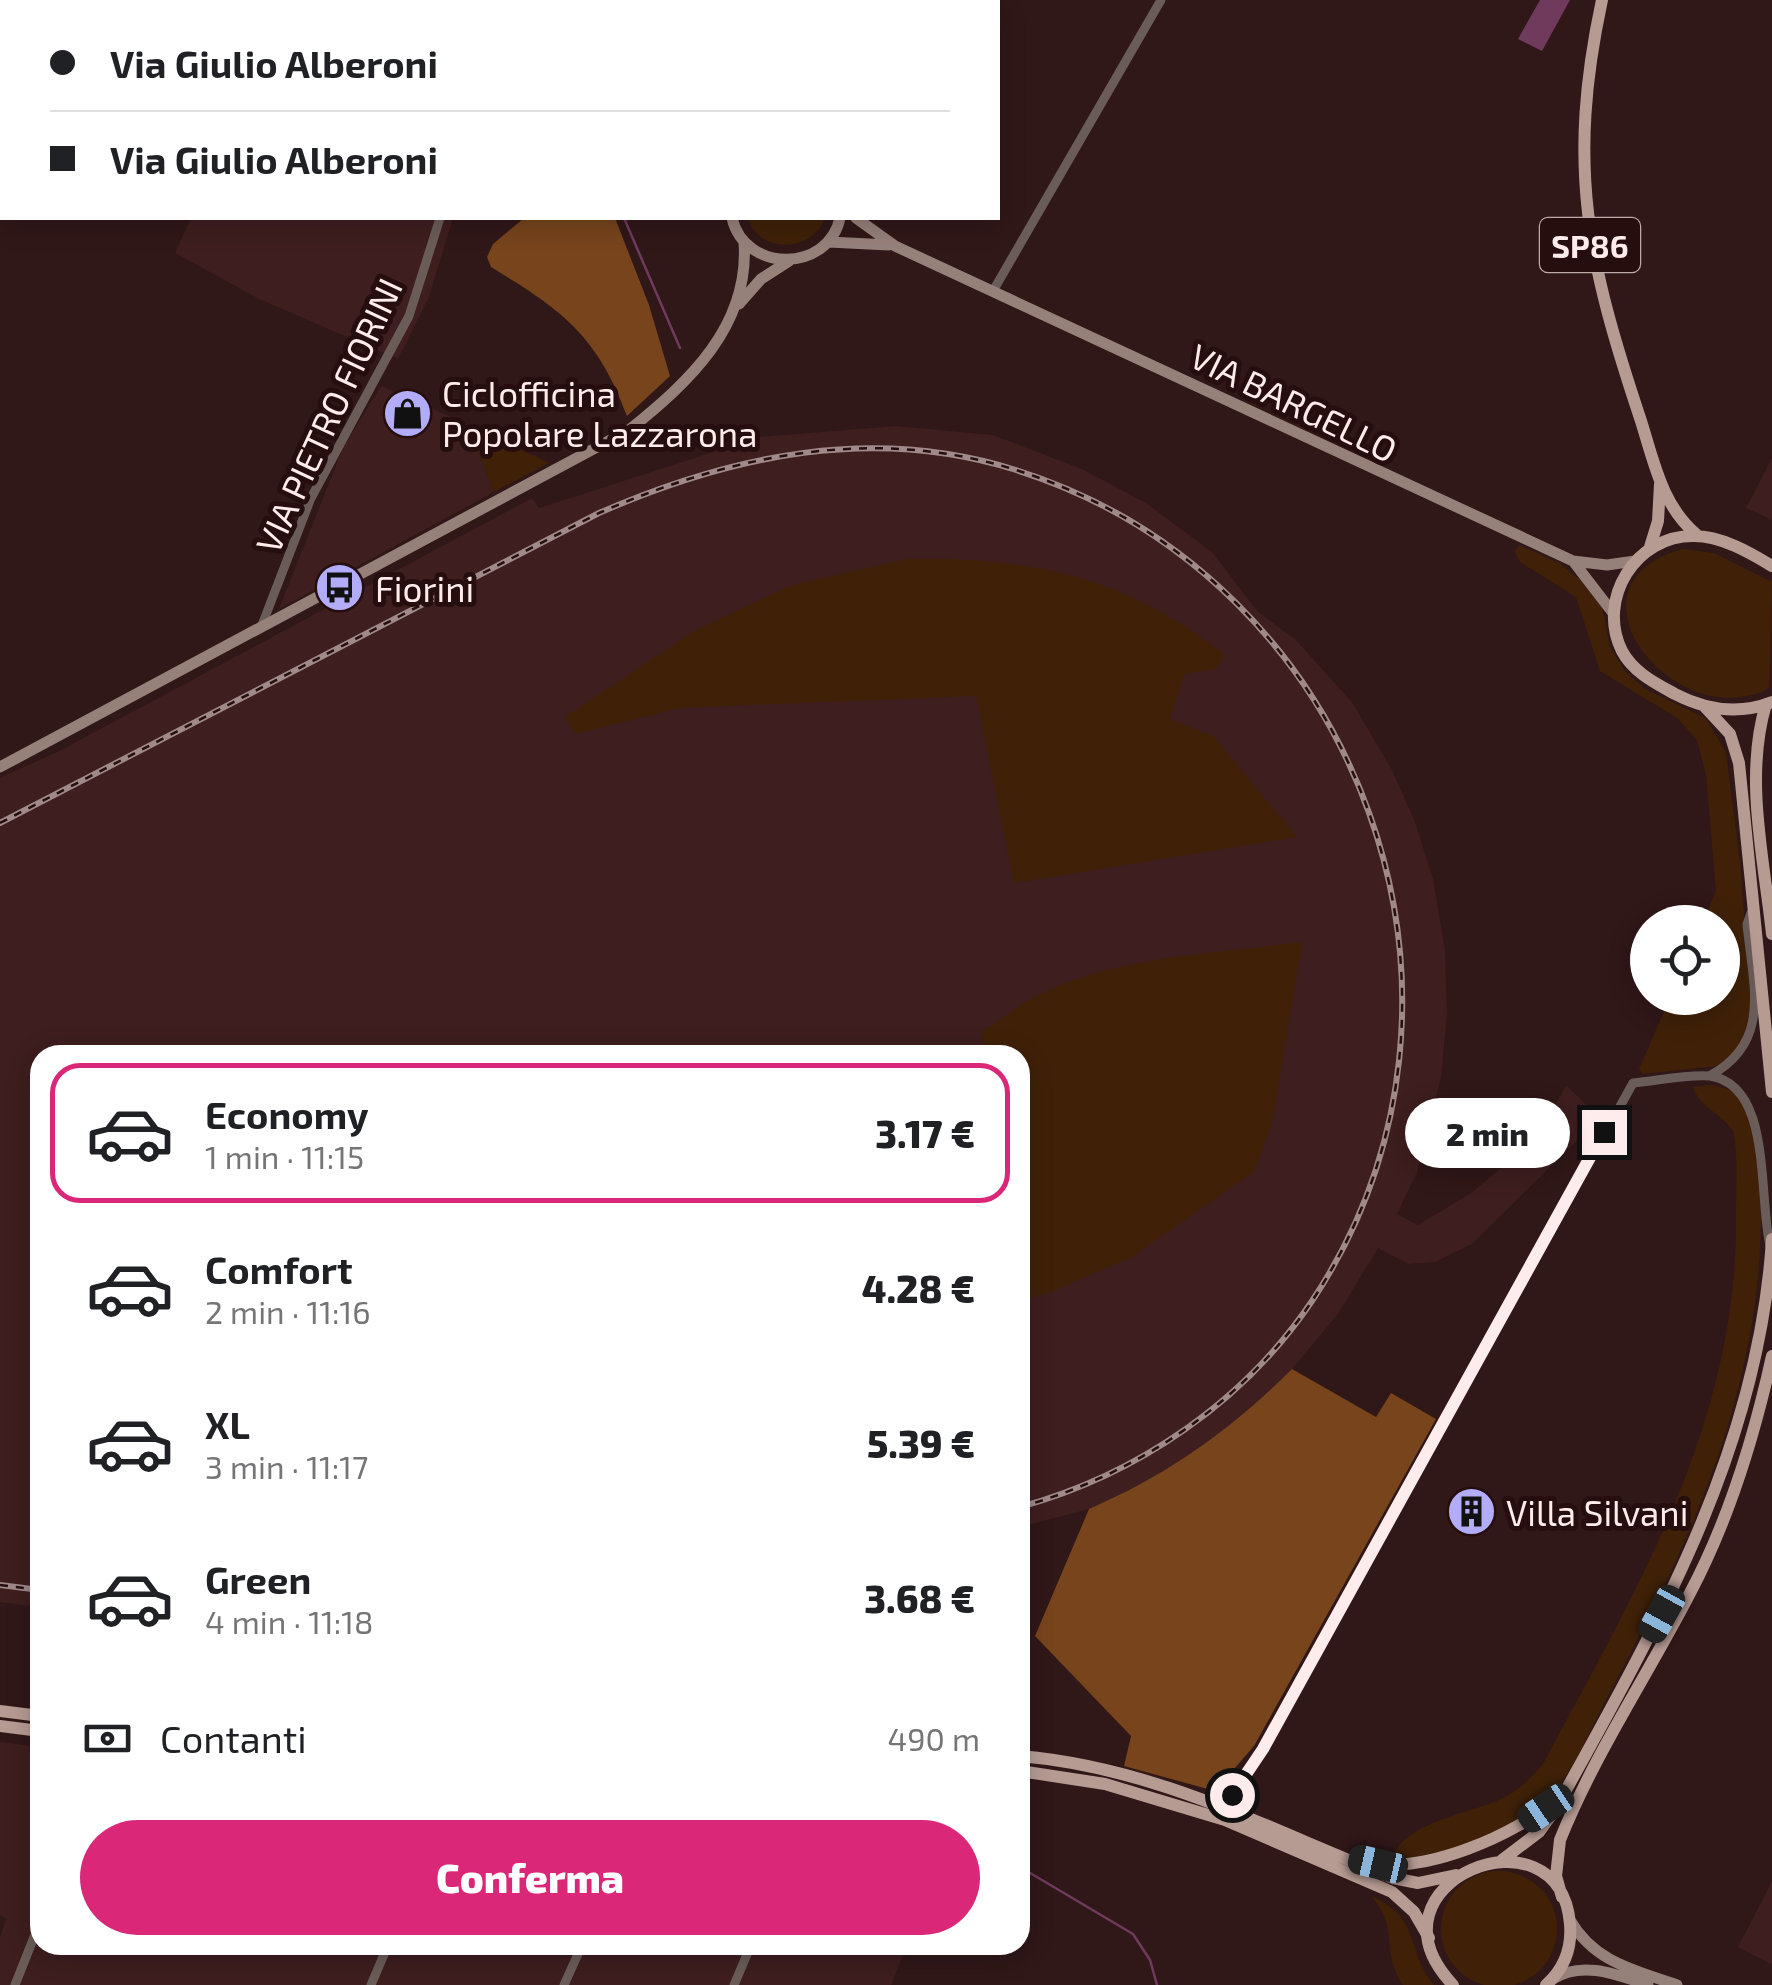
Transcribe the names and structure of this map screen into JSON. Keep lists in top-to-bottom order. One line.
{"streets":{"main road":["SP86","VIA BARGELLO"],"street":["VIA PIETRO FIORINI"]},"places":{"shop":["Ciclofficina Popolare Lazzarona"],"bus stop":["Fiorini"],"building":["Villa Silvani"]},"page":{"banner":["Via Giulio Alberoni","Via Giulio Alberoni"],"list":[{"name":"Economy","note":"1 min · 11:15","value":"3.17 €"},{"name":"Comfort","note":"2 min · 11:16","value":"4.28 €"},{"name":"XL","note":"3 min · 11:17","value":"5.39 €"},{"name":"Green","note":"4 min · 11:18","value":"3.68 €"}],"bubble":"2 min","pay":["Contanti","490 m"],"buttons":"Conferma"}}
